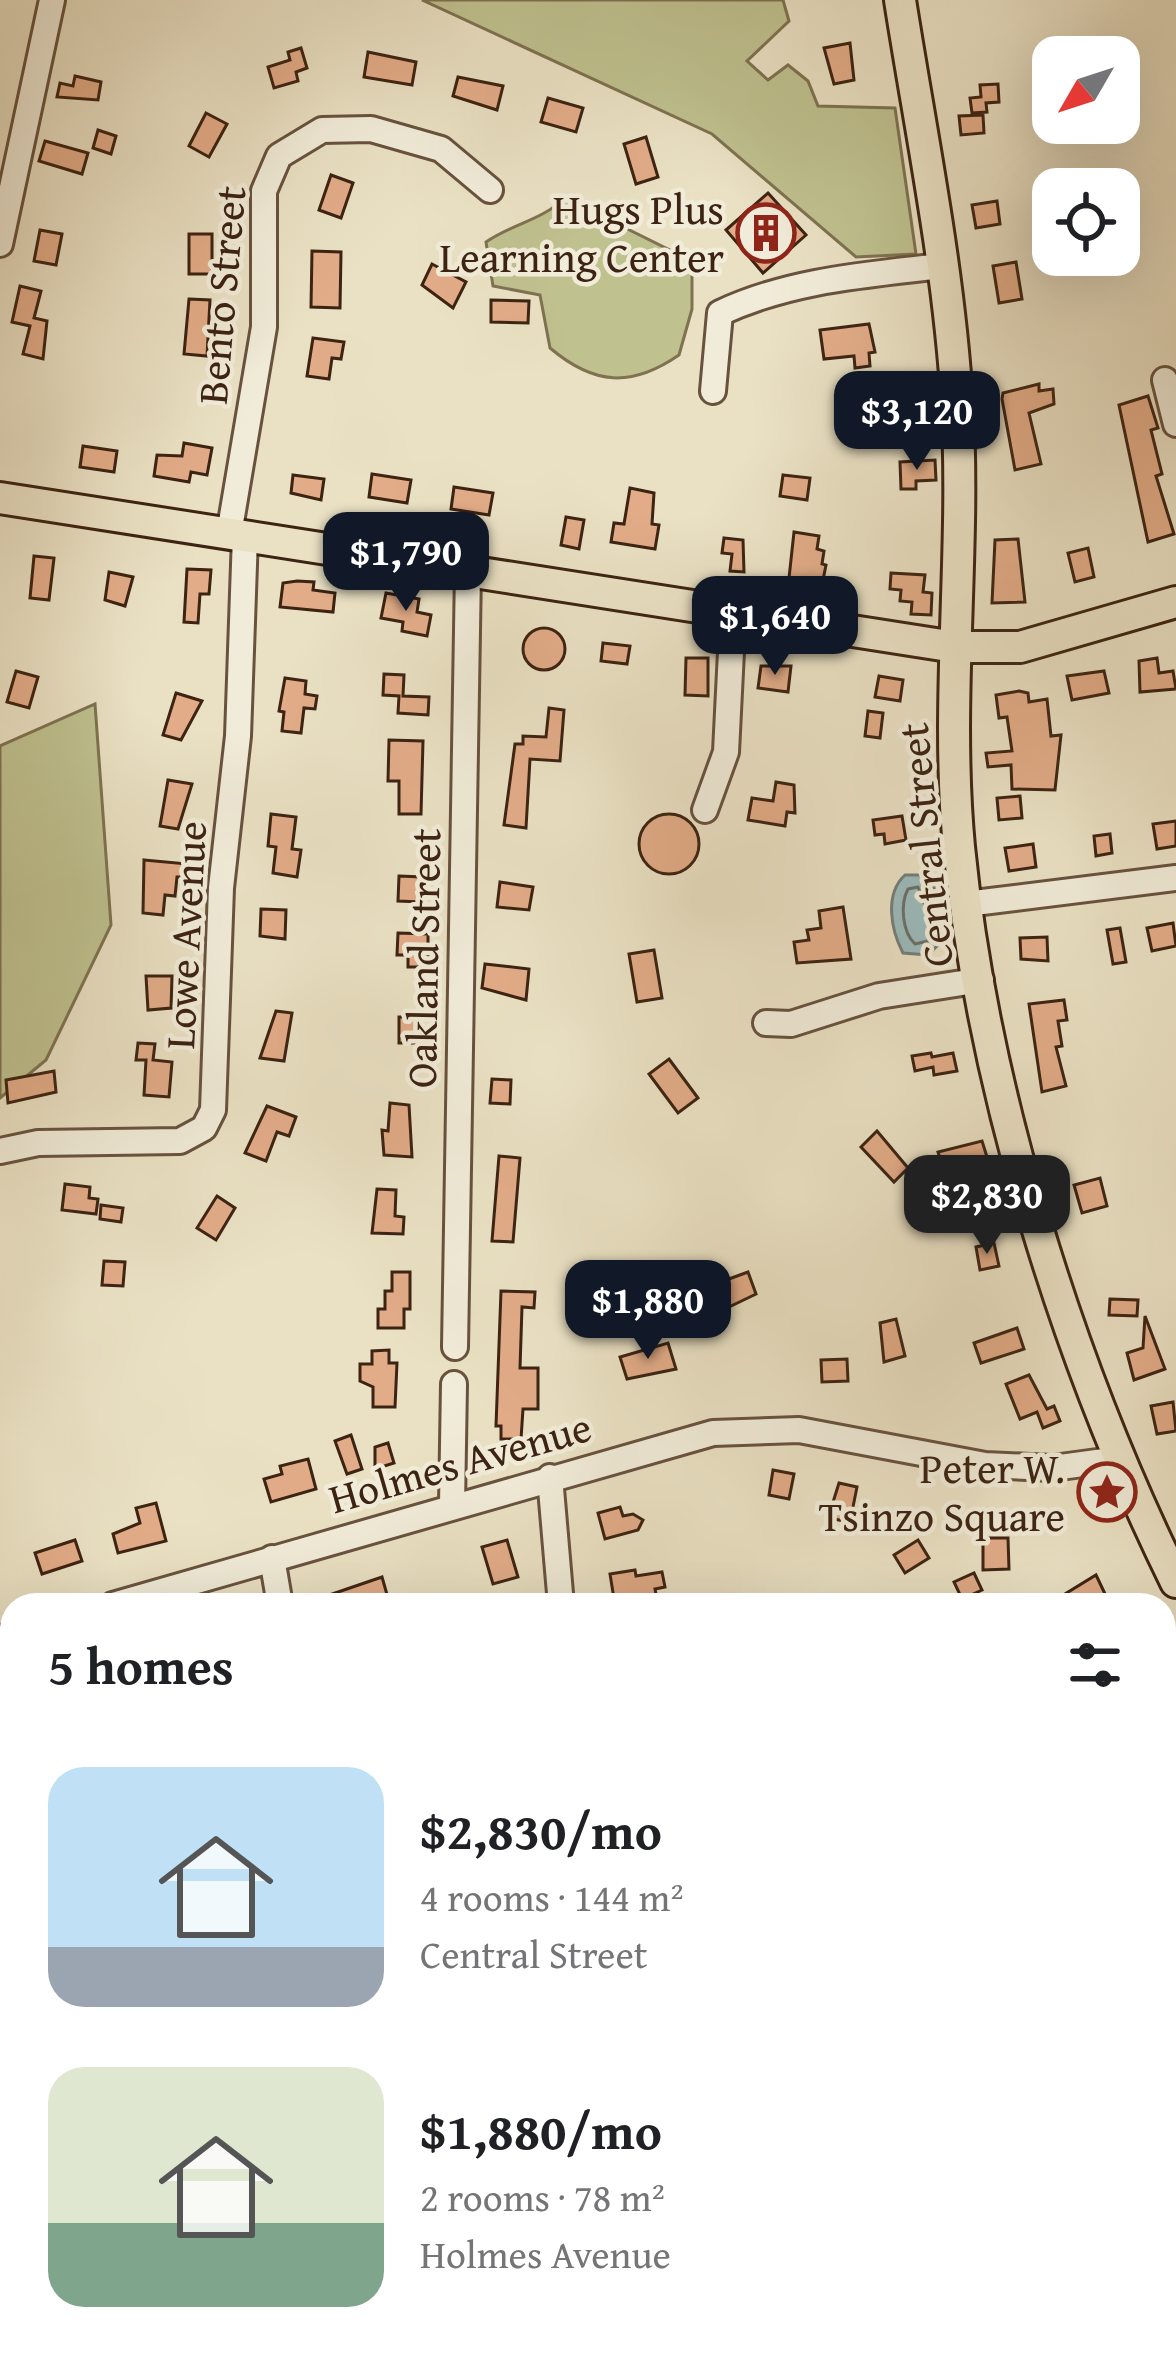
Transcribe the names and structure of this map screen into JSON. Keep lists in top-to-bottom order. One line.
{"streets":{"main road":["Central Street"],"street":["Bento Street","Lowe Avenue","Oakland Street","Holmes Avenue"]},"crossings":[["Bento Street","Lowe Avenue"],["Central Street","Holmes Avenue"]],"places":{"building":["Hugs Plus Learning Center"],"place":["Peter W. Tsinzo Square"]},"north":"bottom left","page":{"price":["$3,120","$1,790","$1,640","$2,830","$1,880"],"heading":"5 homes","list":[{"name":"$2,830/mo","note":"4 rooms · 144 m² · Central Street"},{"name":"$1,880/mo","note":"2 rooms · 78 m² · Holmes Avenue"}]}}
